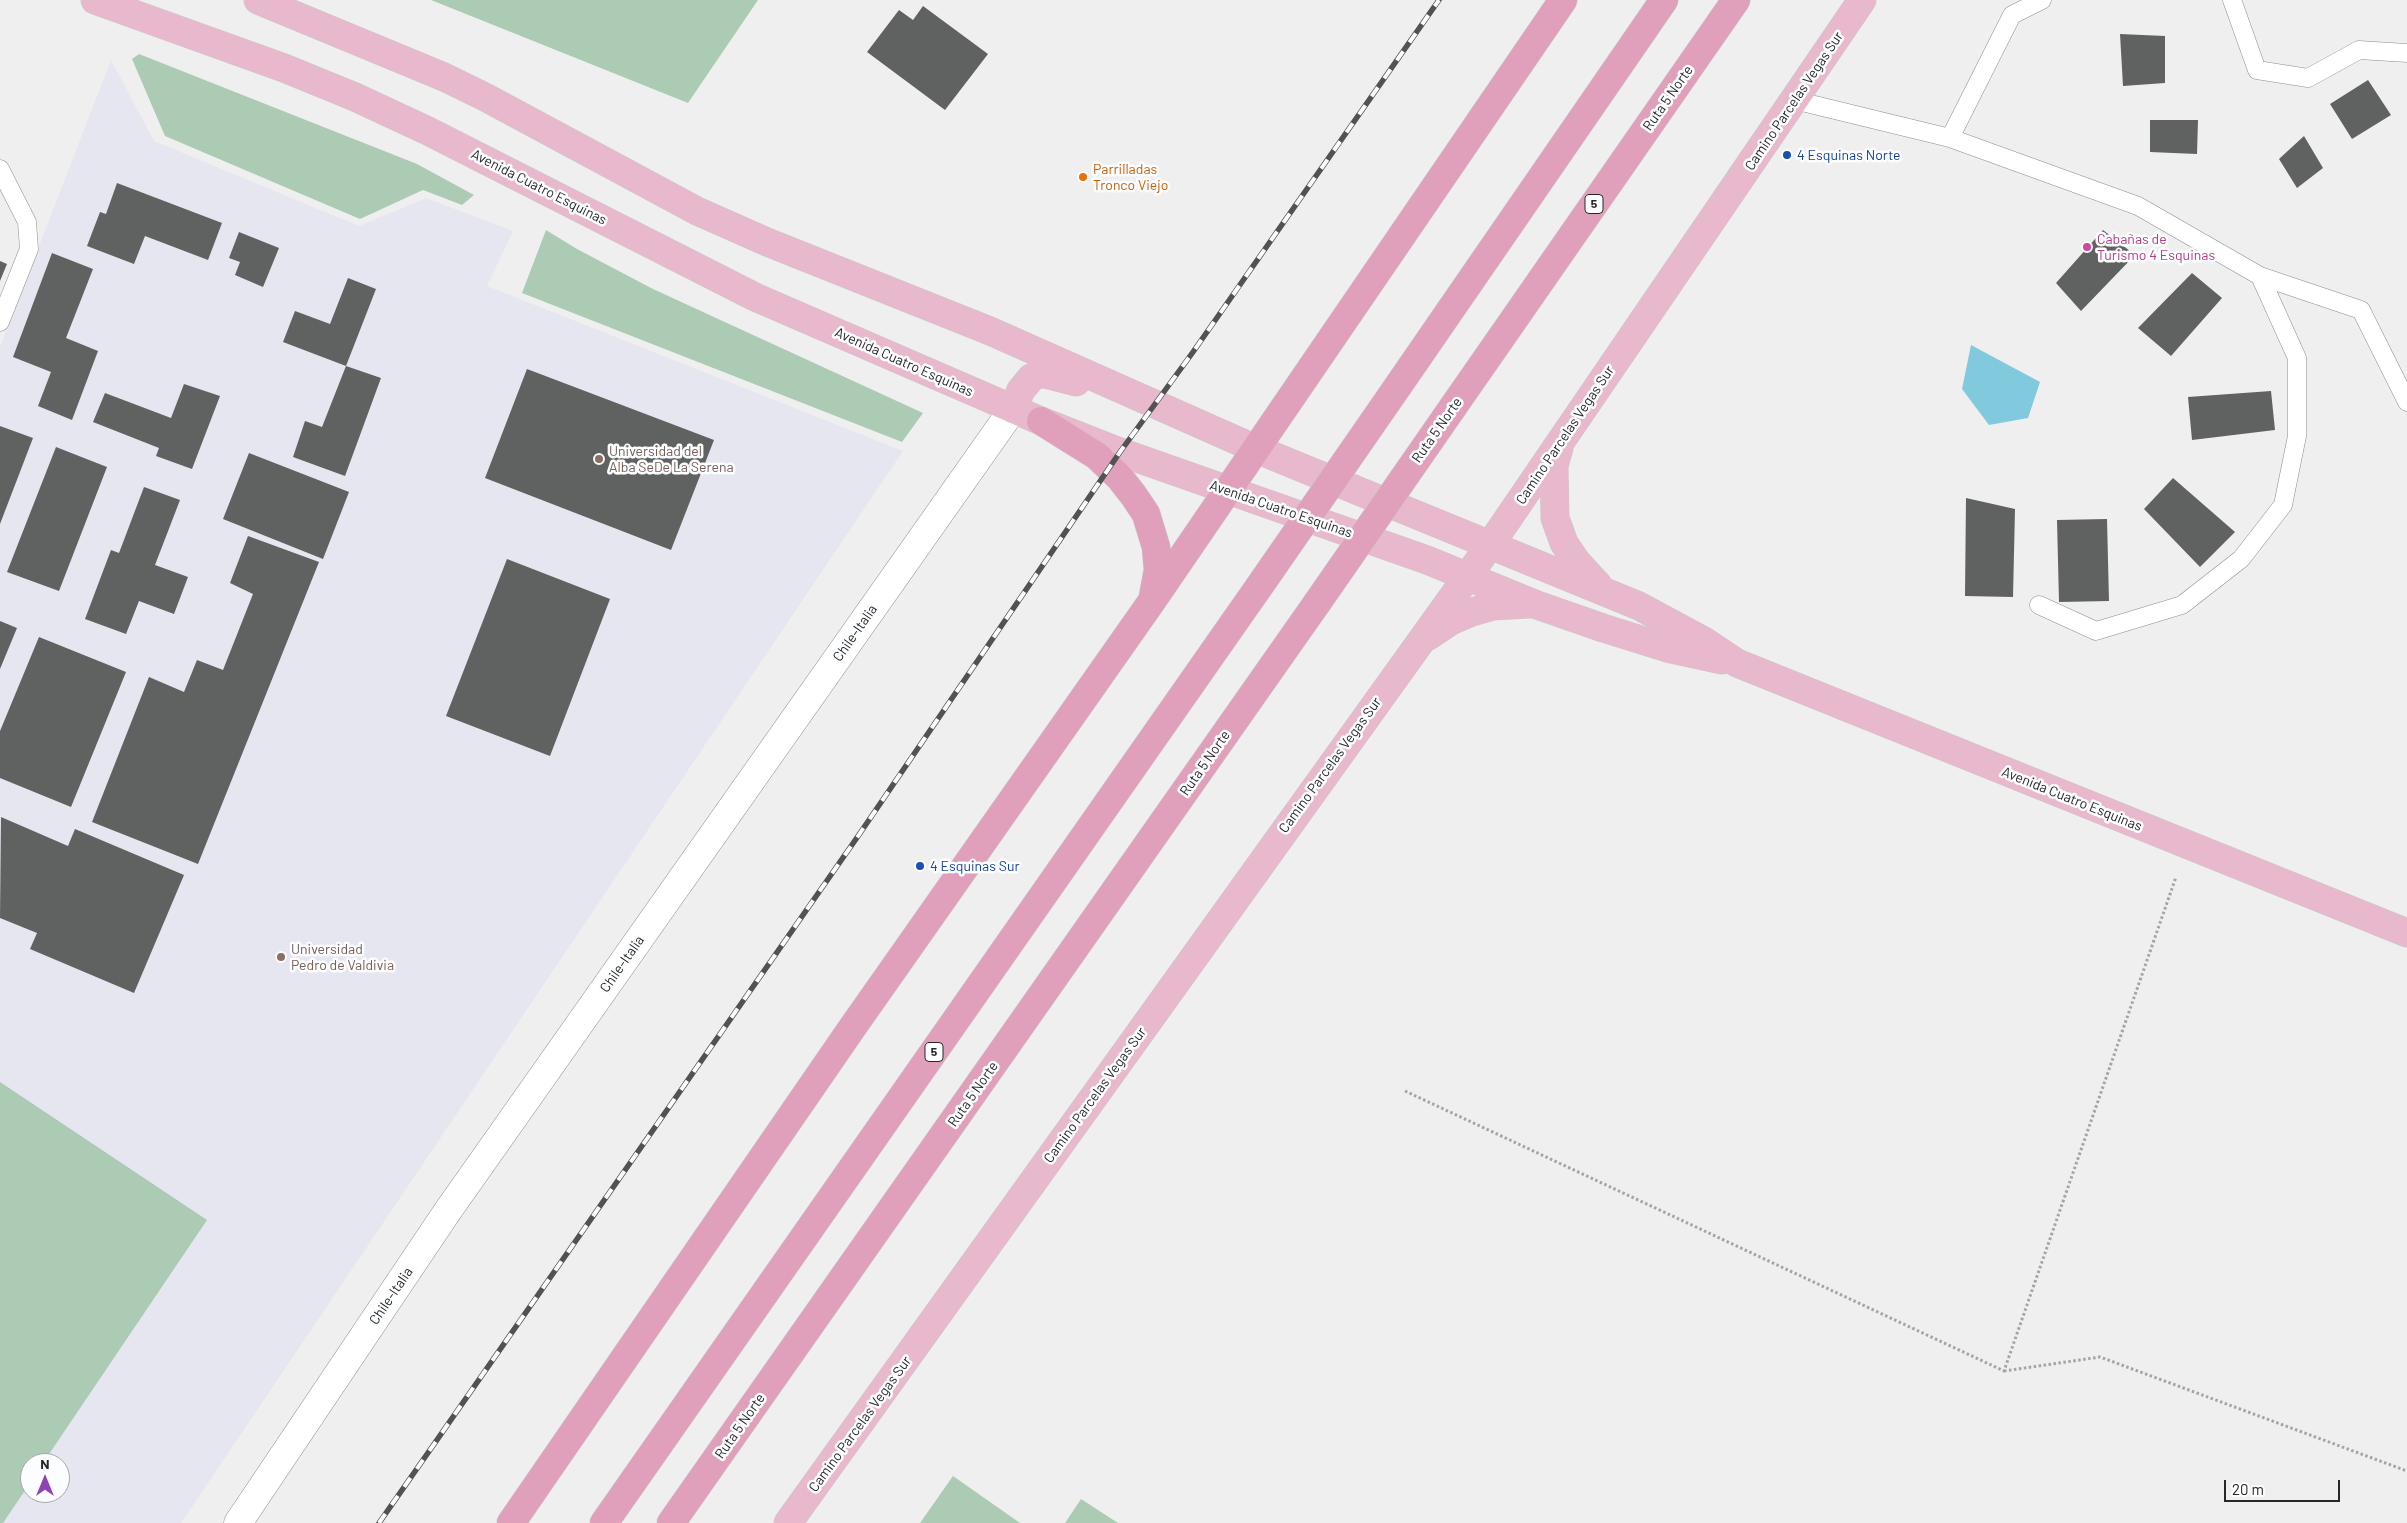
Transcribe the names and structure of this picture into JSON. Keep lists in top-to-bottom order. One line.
{"streets":{"highway":["Ruta 5 Norte","5"],"main road":["Camino Parcelas Vegas Sur","Avenida Cuatro Esquinas"],"street":["Chile-Italia"]},"crossings":[["Camino Parcelas Vegas Sur","Avenida Cuatro Esquinas"],["Avenida Cuatro Esquinas","Chile-Italia"]],"places":["4 Esquinas Norte","Parrilladas Tronco Viejo","Cabañas de Turismo 4 Esquinas","Universidad del Alba SeDe La Serena","4 Esquinas Sur","Universidad Pedro de Valdivia"],"scale_bar":"20 m","north":"top"}
